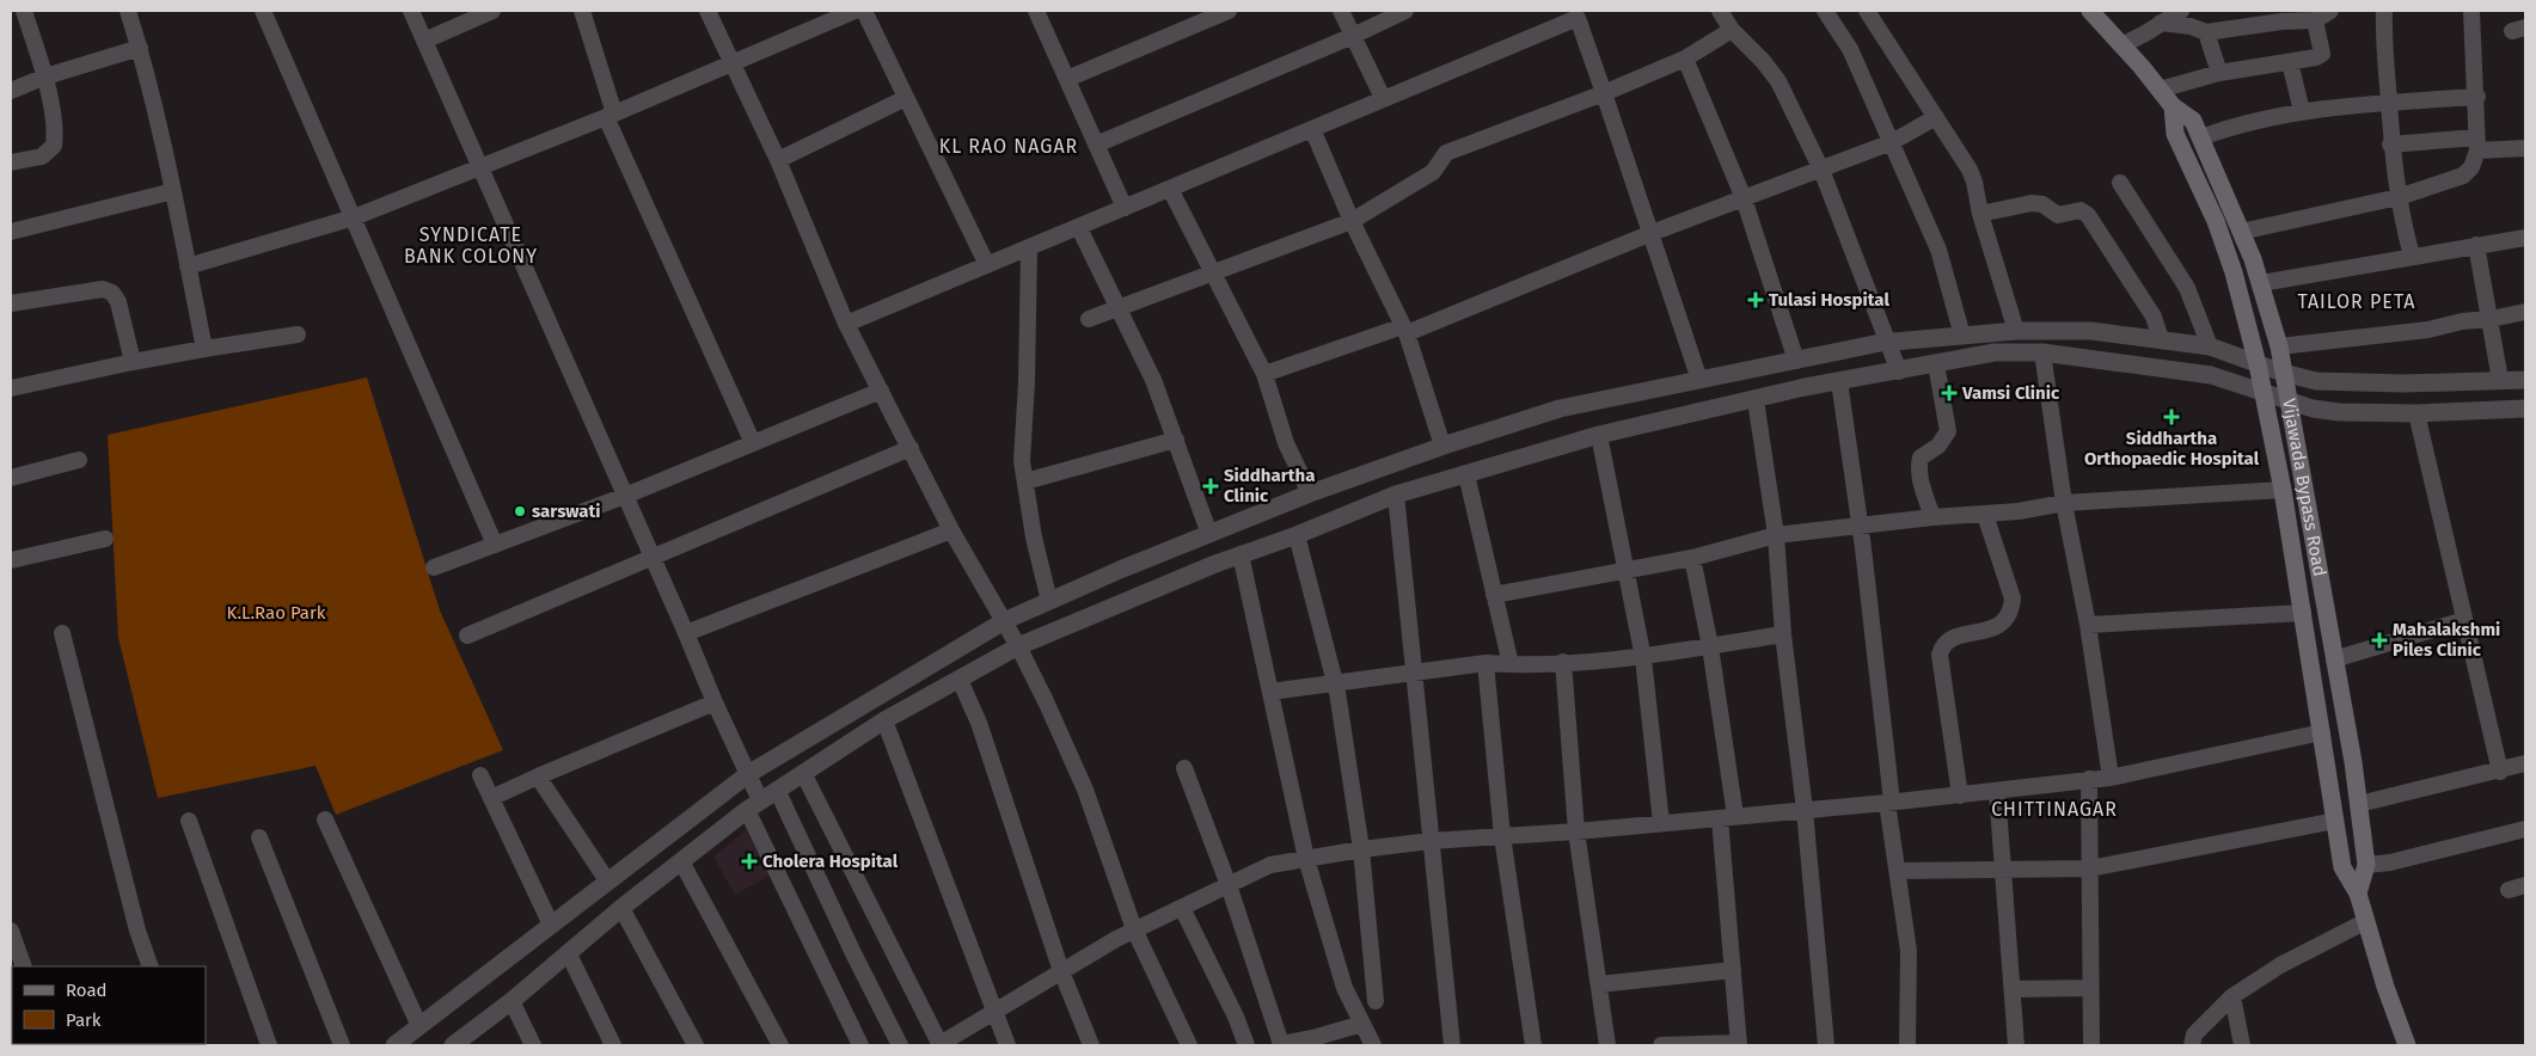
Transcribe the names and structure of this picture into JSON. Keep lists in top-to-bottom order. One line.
{"streets":{"main road":["Vijawada Bypass Road"]},"districts":["KL RAO NAGAR","SYNDICATE BANK COLONY","TAILOR PETA","CHITTINAGAR"],"parks":["K.L.Rao Park"],"places":{"health":["Tulasi Hospital","Vamsi Clinic","Siddhartha Orthopaedic Hospital","Siddhartha Clinic","Mahalakshmi Piles Clinic","Cholera Hospital"],"other":["sarswati"]},"legend":["Road","Park"]}
